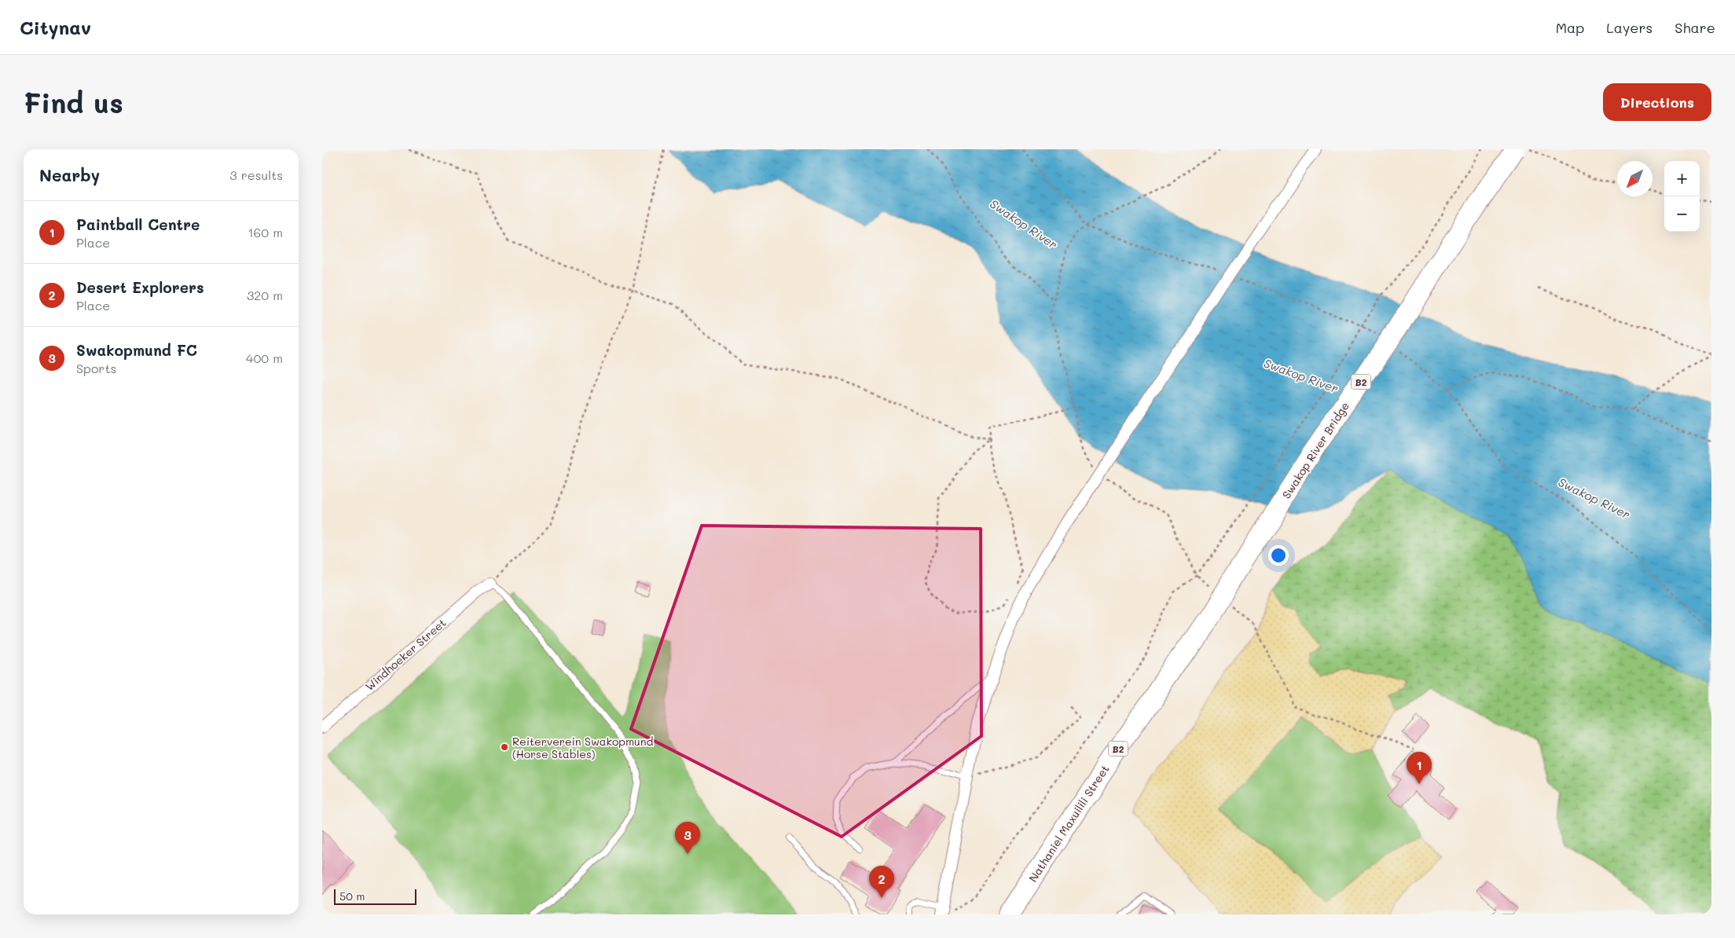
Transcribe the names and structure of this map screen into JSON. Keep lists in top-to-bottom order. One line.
{"streets":{"highway":["B2","Swakop River Bridge","Nathaniel Maxuilili Street"],"street":["Windhoeker Street"]},"crossings":[["Swakop River Bridge","Nathaniel Maxuilili Street"]],"water":["Swakop River"],"places":["Reiterverein Swakopmund (Horse Stables)"],"scale_bar":"50 m","north":"bottom left","page":{"header":"Citynav","nav":["Map","Layers","Share"],"buttons":"Directions","title":"Find us","heading":["Nearby","3 results"],"map_buttons":["+","−"],"list":[{"mark":"1","name":"Paintball Centre","note":"Place","value":"160 m"},{"mark":"2","name":"Desert Explorers","note":"Place","value":"320 m"},{"mark":"3","name":"Swakopmund FC","note":"Sports","value":"400 m"}],"pins":["1","3","2"],"scale":"50 m"}}
